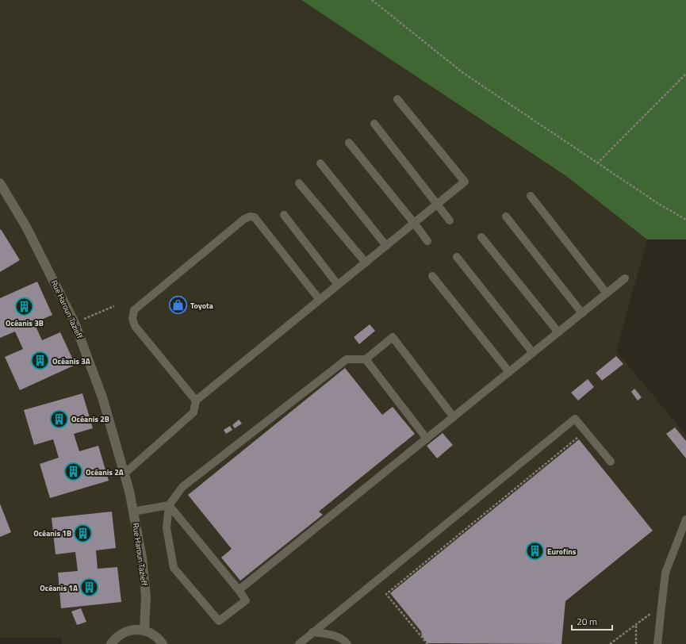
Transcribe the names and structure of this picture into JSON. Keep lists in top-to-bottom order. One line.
{"streets":{"street":["Rue Haroun Tazieff"]},"places":{"shop":["Toyota"],"building":["Océanis 3B","Océanis 3A","Océanis 2B","Océanis 2A","Océanis 1B","Eurofins","Océanis 1A"]},"scale_bar":"20 m"}
